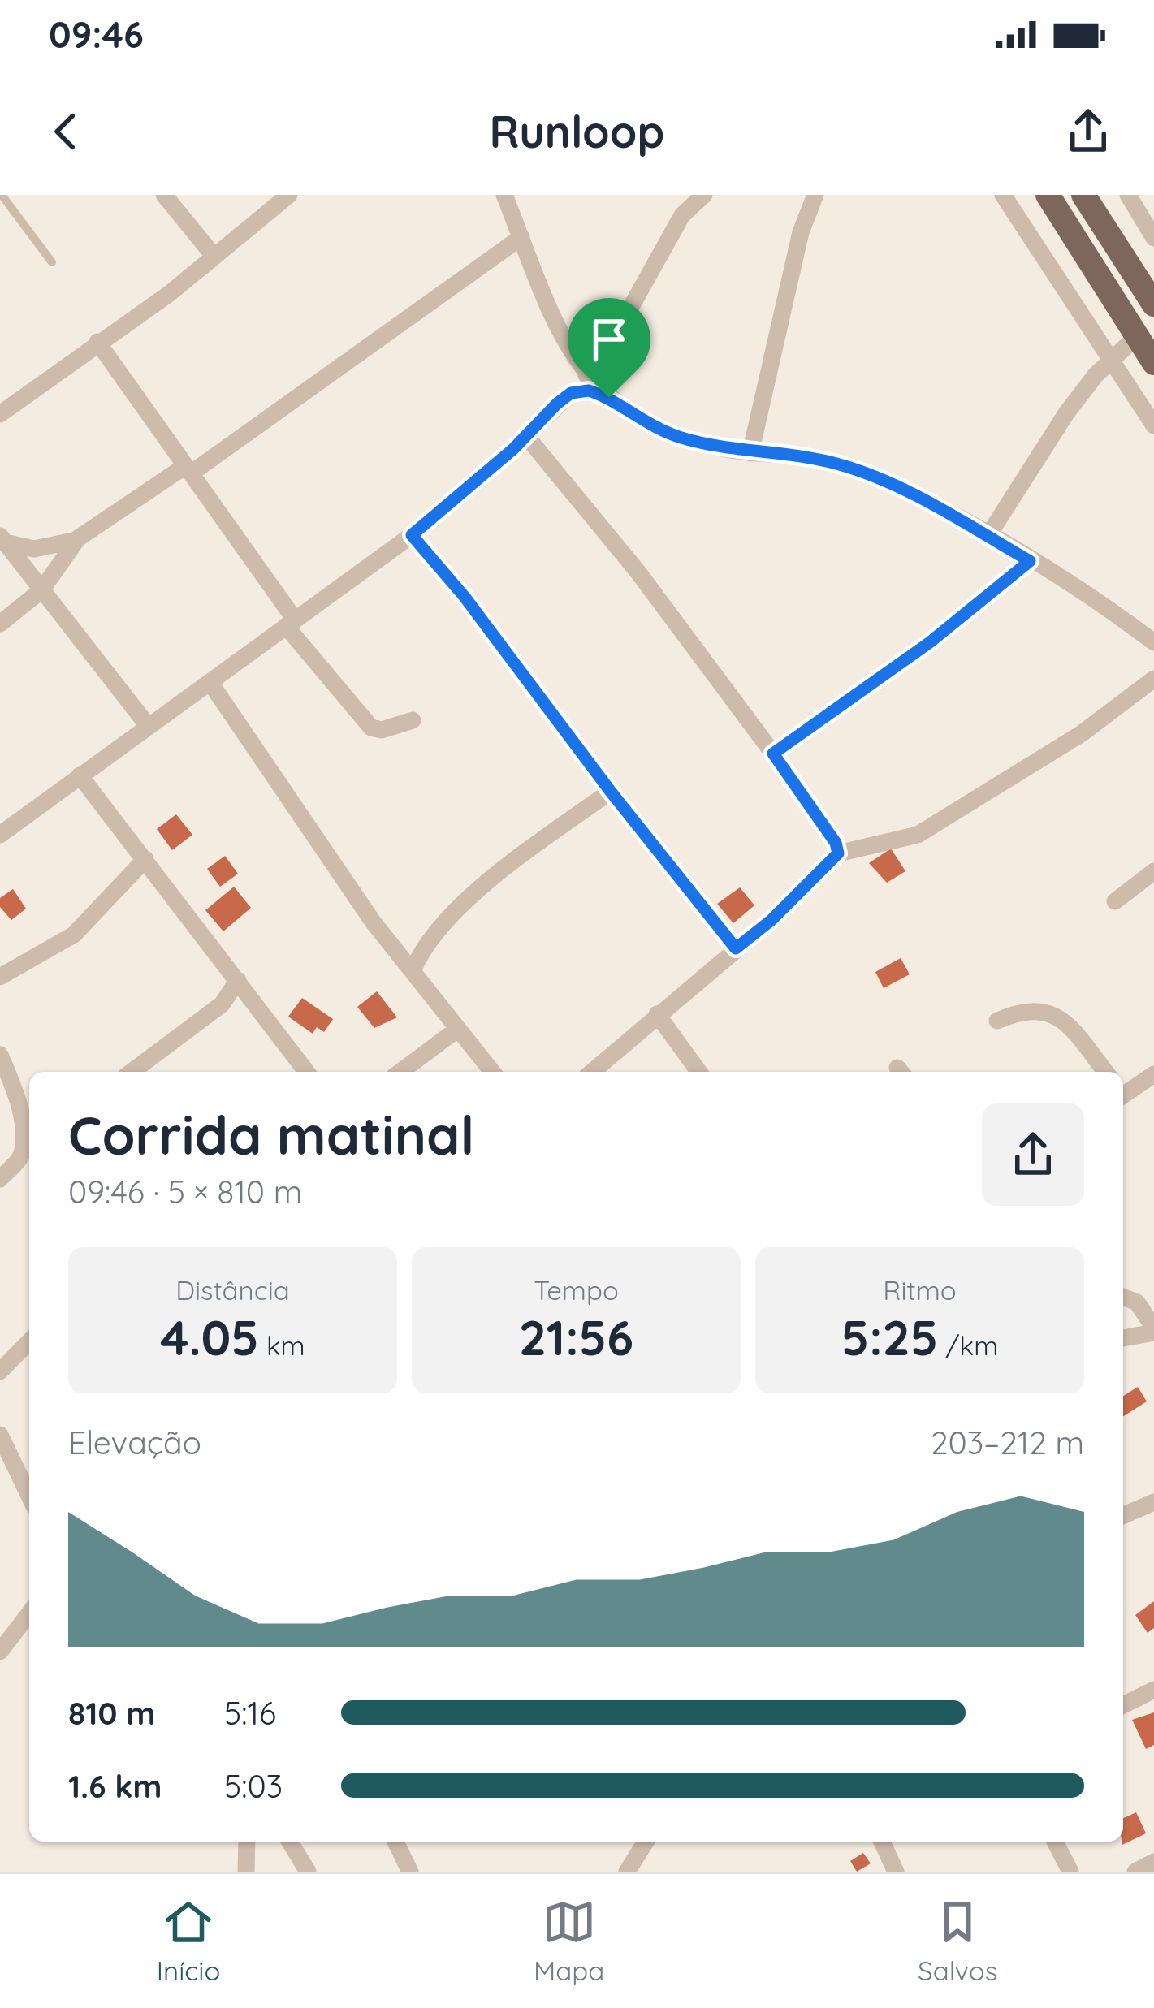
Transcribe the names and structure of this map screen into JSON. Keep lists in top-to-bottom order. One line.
{"page":{"status":"09:46","header":"Runloop","heading":["Corrida matinal","09:46 · 5 × 810 m"],"stats":[["Distância","4.05 km"],["Tempo","21:56"],["Ritmo","5:25 /km"]],"chart":["Elevação","203–212 m"],"list":[{"name":"810 m","note":"5:16"},{"name":"1.6 km","note":"5:03"}],"tabs":["Início","Mapa","Salvos"]}}
